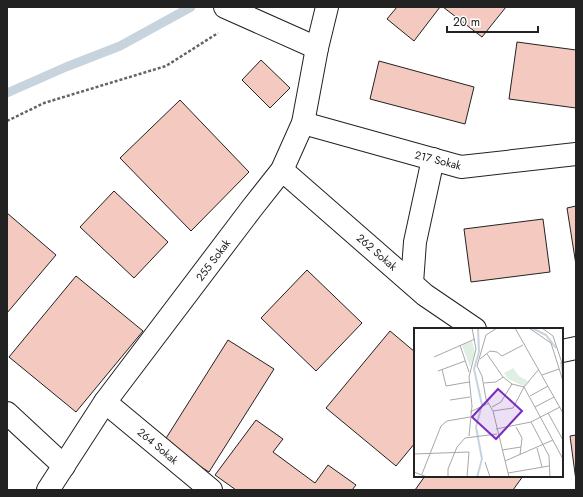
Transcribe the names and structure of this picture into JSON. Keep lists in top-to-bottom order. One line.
{"streets":{"street":["217 Sokak","262 Sokak","255 Sokak","264 Sokak"]},"crossings":[["217 Sokak","255 Sokak"],["262 Sokak","255 Sokak"],["255 Sokak","264 Sokak"]],"scale_bar":"20 m"}
